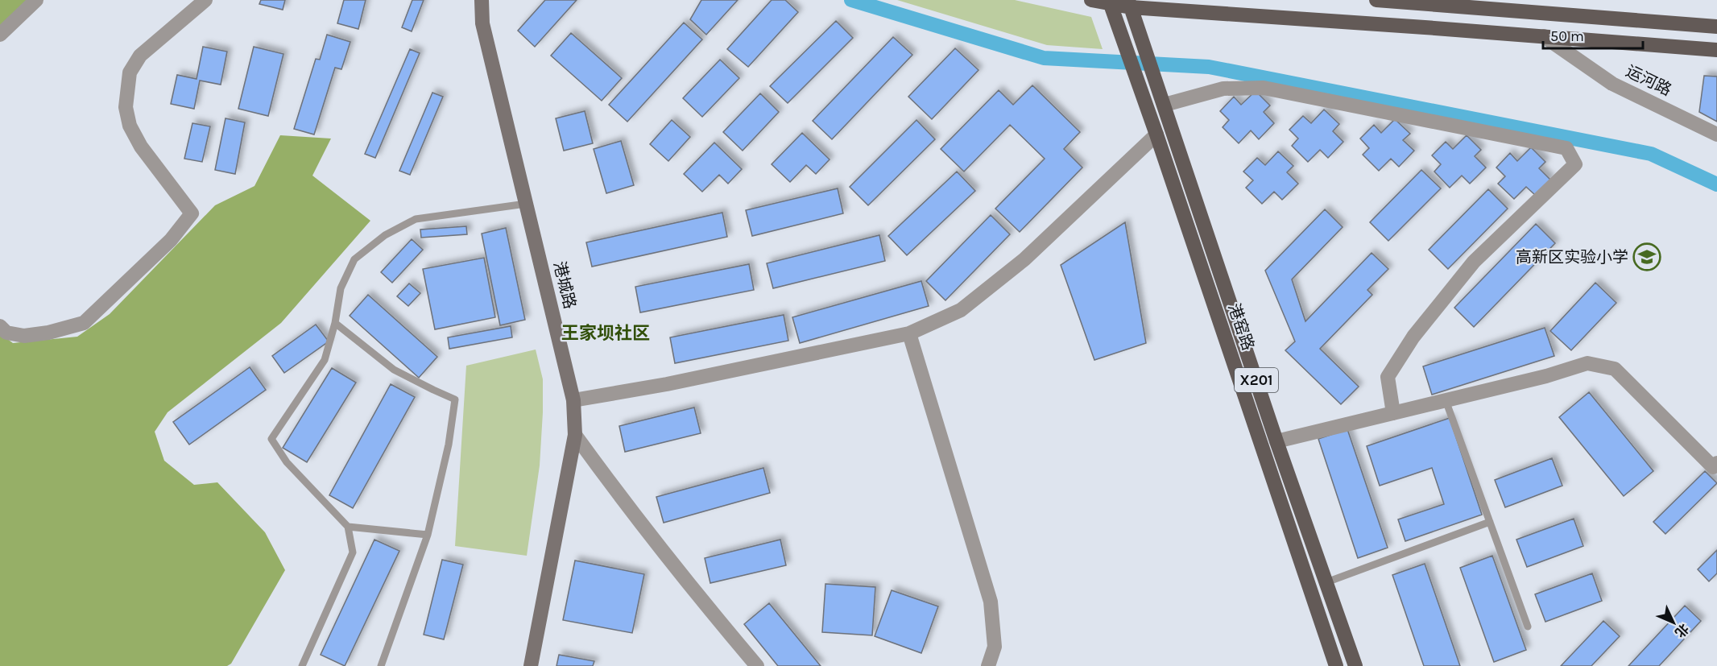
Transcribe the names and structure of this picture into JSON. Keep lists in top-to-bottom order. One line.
{"streets":{"main road":["港窑路","X201"],"street":["运河路","港城路"]},"districts":["王家坝社区"],"places":{"school or university":["高新区实验小学"]},"scale_bar":"50 m","north":"bottom right"}
